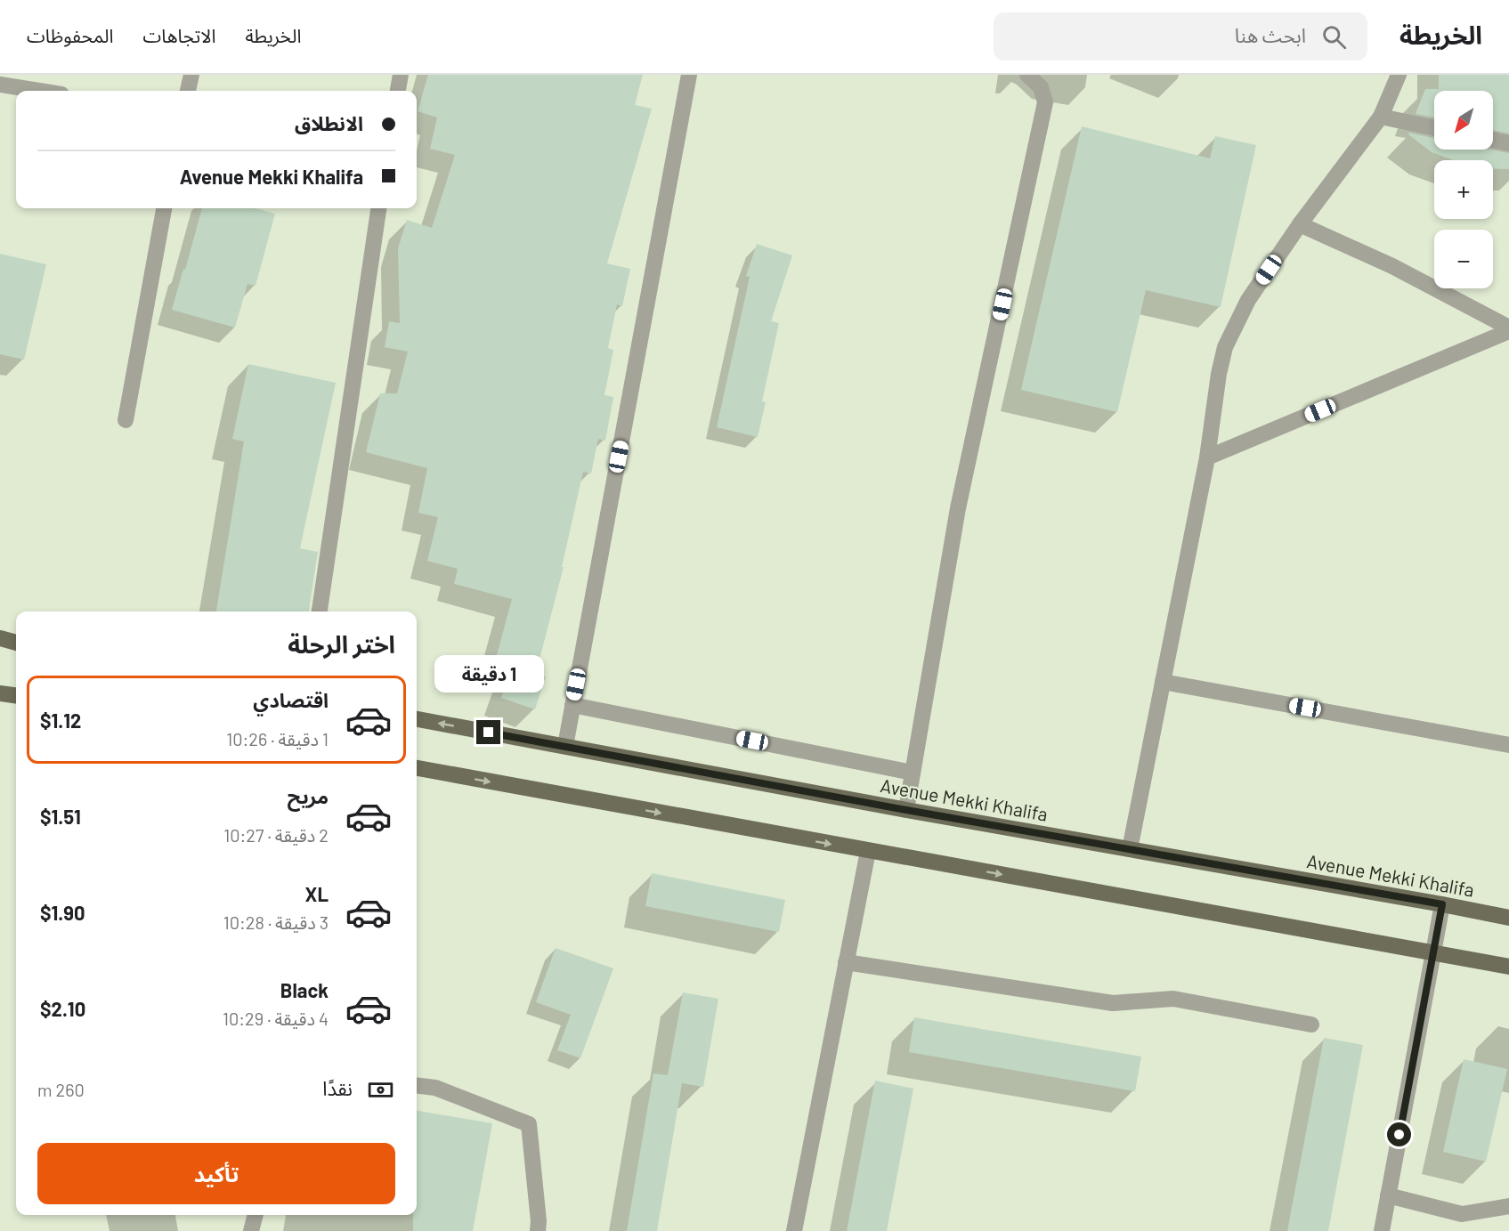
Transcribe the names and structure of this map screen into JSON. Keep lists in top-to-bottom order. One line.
{"streets":{"main road":["Avenue Mekki Khalifa"]},"north":"bottom left","page":{"header":"الخريطة","search":"ابحث هنا","nav":["الخريطة","الاتجاهات","المحفوظات"],"map_buttons":["+","−"],"banner":["الانطلاق","Avenue Mekki Khalifa"],"heading":"اختر الرحلة","bubble":"1 دقيقة","list":[{"name":"اقتصادي","note":"1 دقيقة · 10:26","value":"$1.12"},{"name":"مريح","note":"2 دقيقة · 10:27","value":"$1.51"},{"name":"XL","note":"3 دقيقة · 10:28","value":"$1.90"},{"name":"Black","note":"4 دقيقة · 10:29","value":"$2.10"}],"pay":["نقدًا","260 m"],"buttons":"تأكيد"}}
